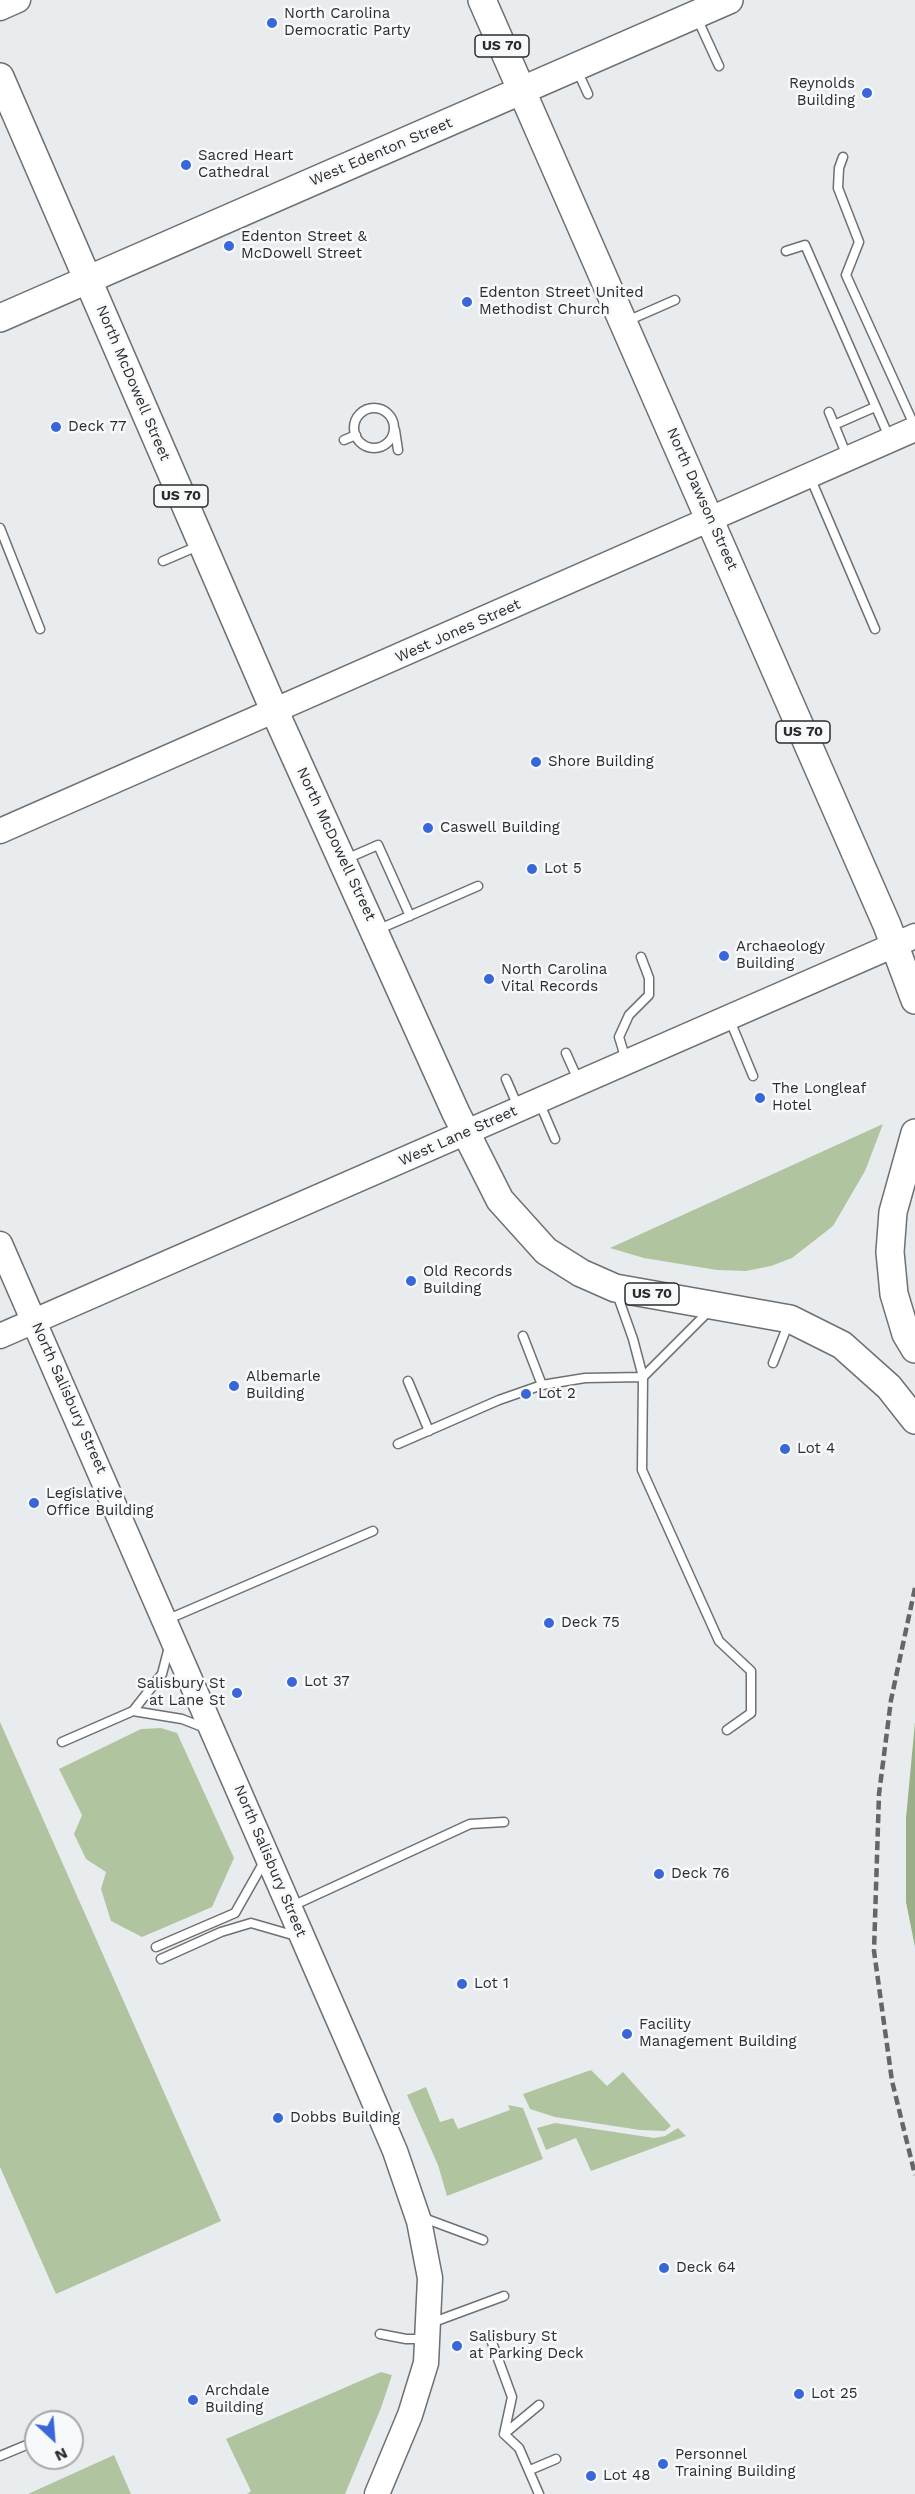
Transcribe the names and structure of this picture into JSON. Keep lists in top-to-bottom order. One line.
{"streets":{"main road":["US 70","West Edenton Street","North McDowell Street","North Dawson Street"],"street":["West Jones Street","West Lane Street","North Salisbury Street"]},"crossings":[["West Edenton Street","North McDowell Street"],["West Edenton Street","North Dawson Street"],["North McDowell Street","West Jones Street"],["North McDowell Street","West Lane Street"],["North Dawson Street","West Jones Street"],["North Dawson Street","West Lane Street"],["West Lane Street","North Salisbury Street"]],"places":["North Carolina Democratic Party","Reynolds Building","Sacred Heart Cathedral","Edenton Street & McDowell Street","Edenton Street United Methodist Church","Deck 77","Shore Building","Caswell Building","Lot 5","Archaeology Building","North Carolina Vital Records","The Longleaf Hotel","Old Records Building","Albemarle Building","Lot 2","Lot 4","Legislative Office Building","Deck 75","Lot 37","Salisbury St at Lane St","Deck 76","Lot 1","Facility Management Building","Dobbs Building","Deck 64","Salisbury St at Parking Deck","Lot 25","Archdale Building","Personnel Training Building","Lot 48"],"north":"bottom right"}
